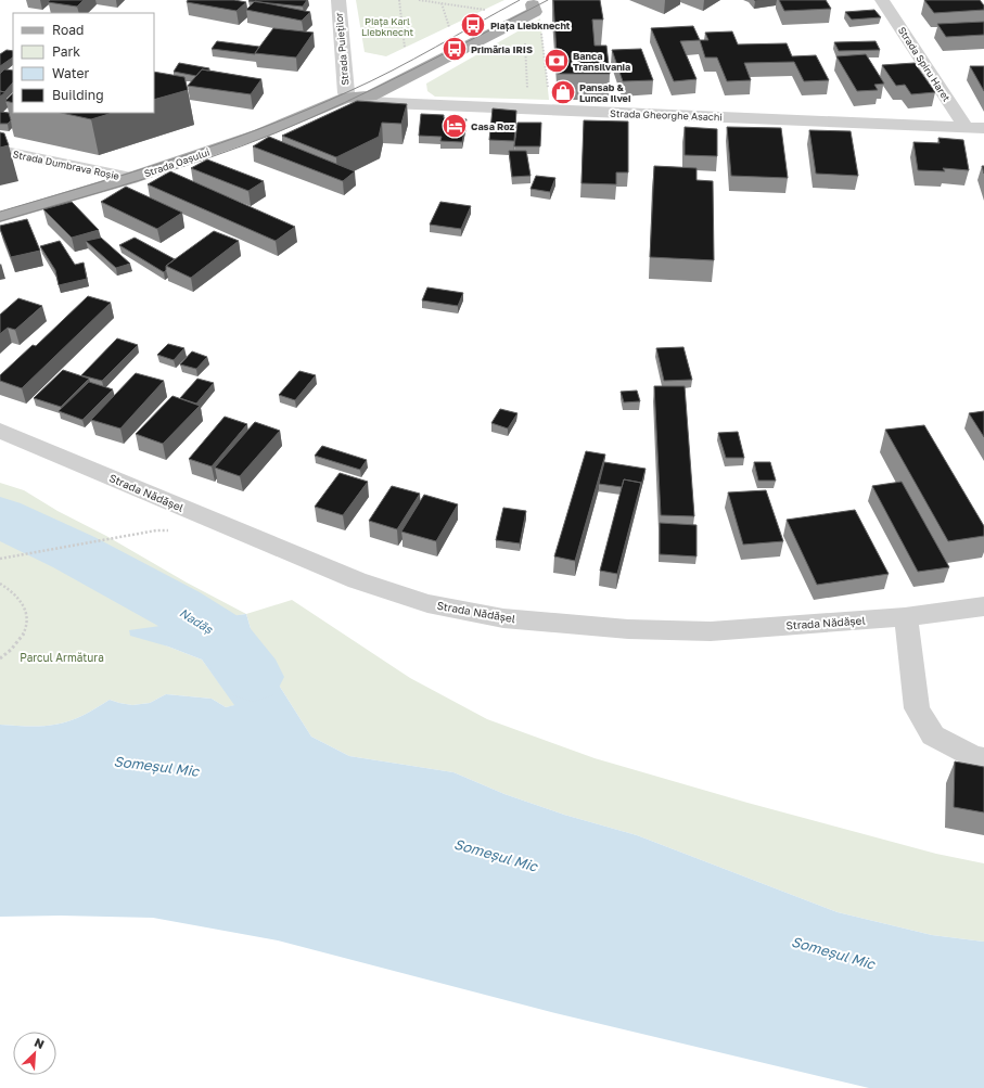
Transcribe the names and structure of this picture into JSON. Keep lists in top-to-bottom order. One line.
{"streets":{"main road":["Strada Oașului"],"street":["Strada Puieților","Strada Spiru Haret","Strada Gheorghe Asachi","Strada Dumbrava Roșie","Strada Nădășel"]},"crossings":[["Strada Puieților","Strada Gheorghe Asachi"],["Strada Puieților","Strada Oașului"],["Strada Spiru Haret","Strada Gheorghe Asachi"],["Strada Gheorghe Asachi","Strada Oașului"],["Strada Oașului","Strada Dumbrava Roșie"]],"water":["Nadăș","Someșul Mic"],"parks":["Piața Karl Liebknecht","Parcul Armătura"],"places":{"bus stop":["Piața Liebknecht","Primăria IRIS"],"bank":["Banca Transilvania"],"shop":["Pansab & Lunca Ilvei"],"hotel":["Casa Roz"]},"legend":["Road","Park","Water","Building"],"north":"top right"}
